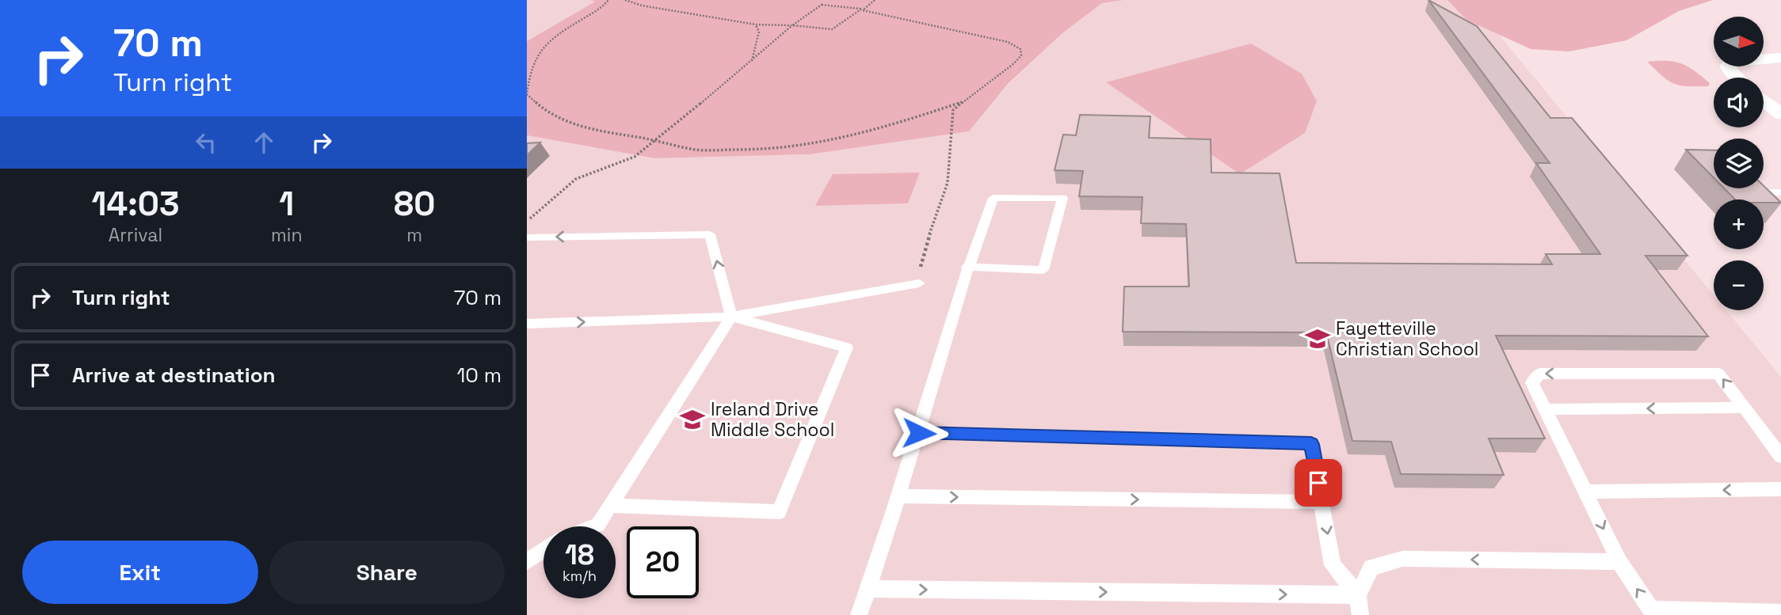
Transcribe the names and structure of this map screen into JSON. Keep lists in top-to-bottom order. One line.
{"places":{"school or university":["Fayetteville Christian School","Ireland Drive Middle School"]},"north":"right","page":{"turn":["70 m","Turn right"],"map_buttons":["+","−"],"eta":["14:03","Arrival","1","min","80","m"],"list":[{"name":"Turn right","value":"70 m"},{"name":"Arrive at destination","value":"10 m"}],"speed":"18 km/h","limit":"20","buttons":["Exit","Share"]}}
